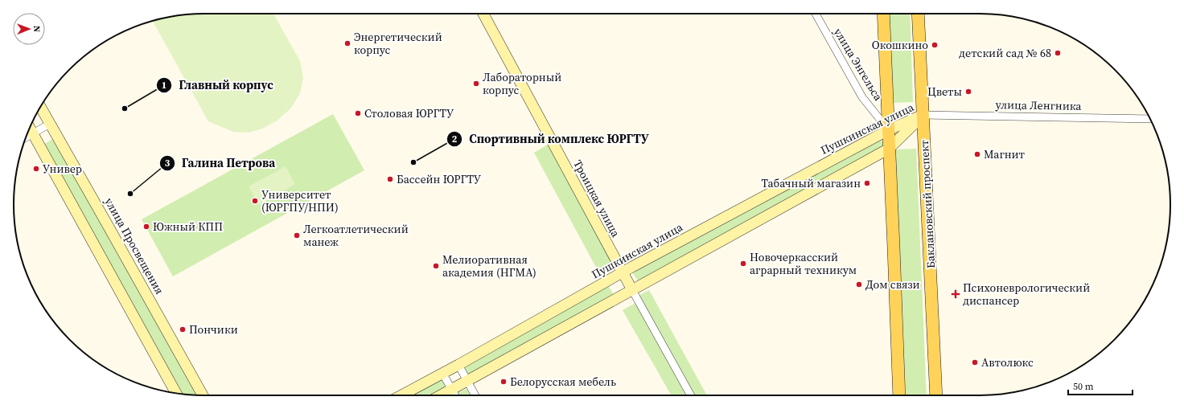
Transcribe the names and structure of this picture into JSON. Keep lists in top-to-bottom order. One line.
{"streets":{"main road":["Пушкинская улица","Троицкая улица","Баклановский проспект","улица Просвещения"],"street":["улица Энгельса","улица Ленгника"]},"crossings":[["улица Энгельса","Пушкинская улица"],["улица Ленгника","Пушкинская улица"],["улица Ленгника","Баклановский проспект"],["Пушкинская улица","Троицкая улица"],["Пушкинская улица","Баклановский проспект"]],"places":{"other":["Энергетический корпус","Окошкино","детский сад № 68","Лабораторный корпус","Цветы","Главный корпус","Столовая ЮРГТУ","Магнит","Спортивный комплекс ЮРГТУ","Универ","Бассейн ЮРГТУ","Табачный магазин","Галина Петрова","Университет (ЮРГПУ/НПИ)","Южный КПП","Легкоатлетический манеж","Новочеркасский аграрный техникум","Мелиоративная академия (НГМА)","Дом связи","Пончики","Автолюкс","Белорусская мебель"],"health":["Психоневрологический диспансер"]},"scale_bar":"50 m","north":"right"}
